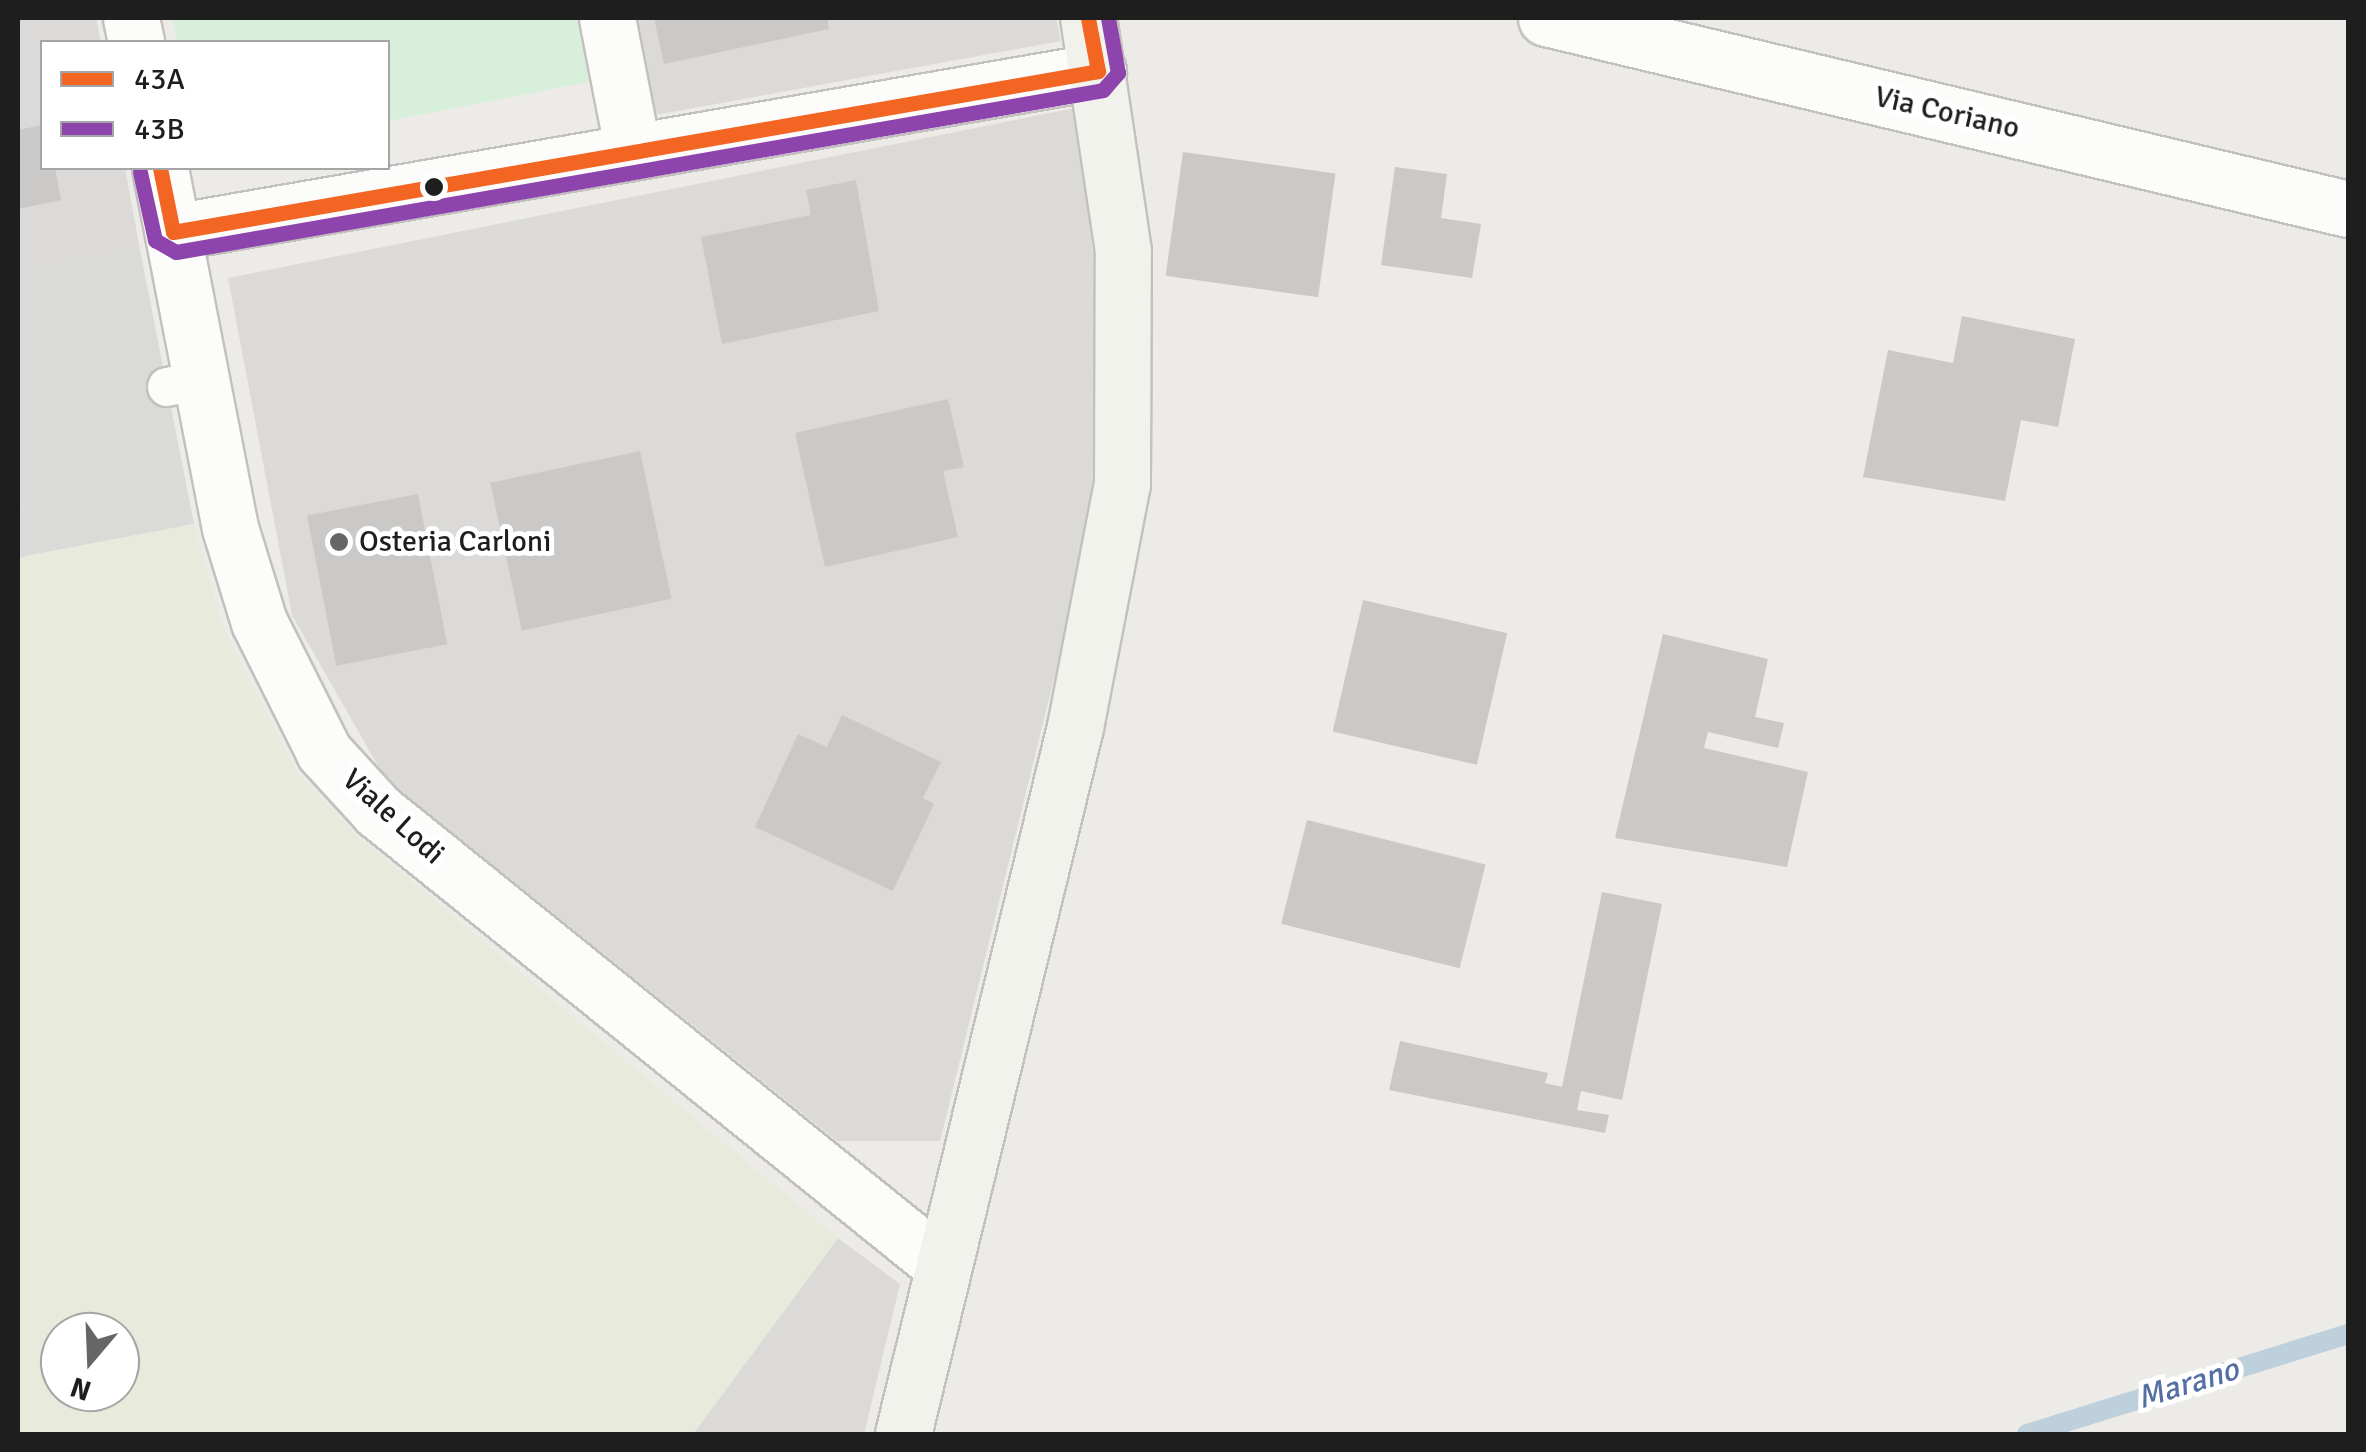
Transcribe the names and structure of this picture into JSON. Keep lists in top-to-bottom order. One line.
{"streets":{"street":["Via Coriano","Viale Lodi"]},"water":["Marano"],"places":["Osteria Carloni"],"lines":["transit line 43A","transit line 43B"],"legend":["43A","43B"],"north":"bottom"}
